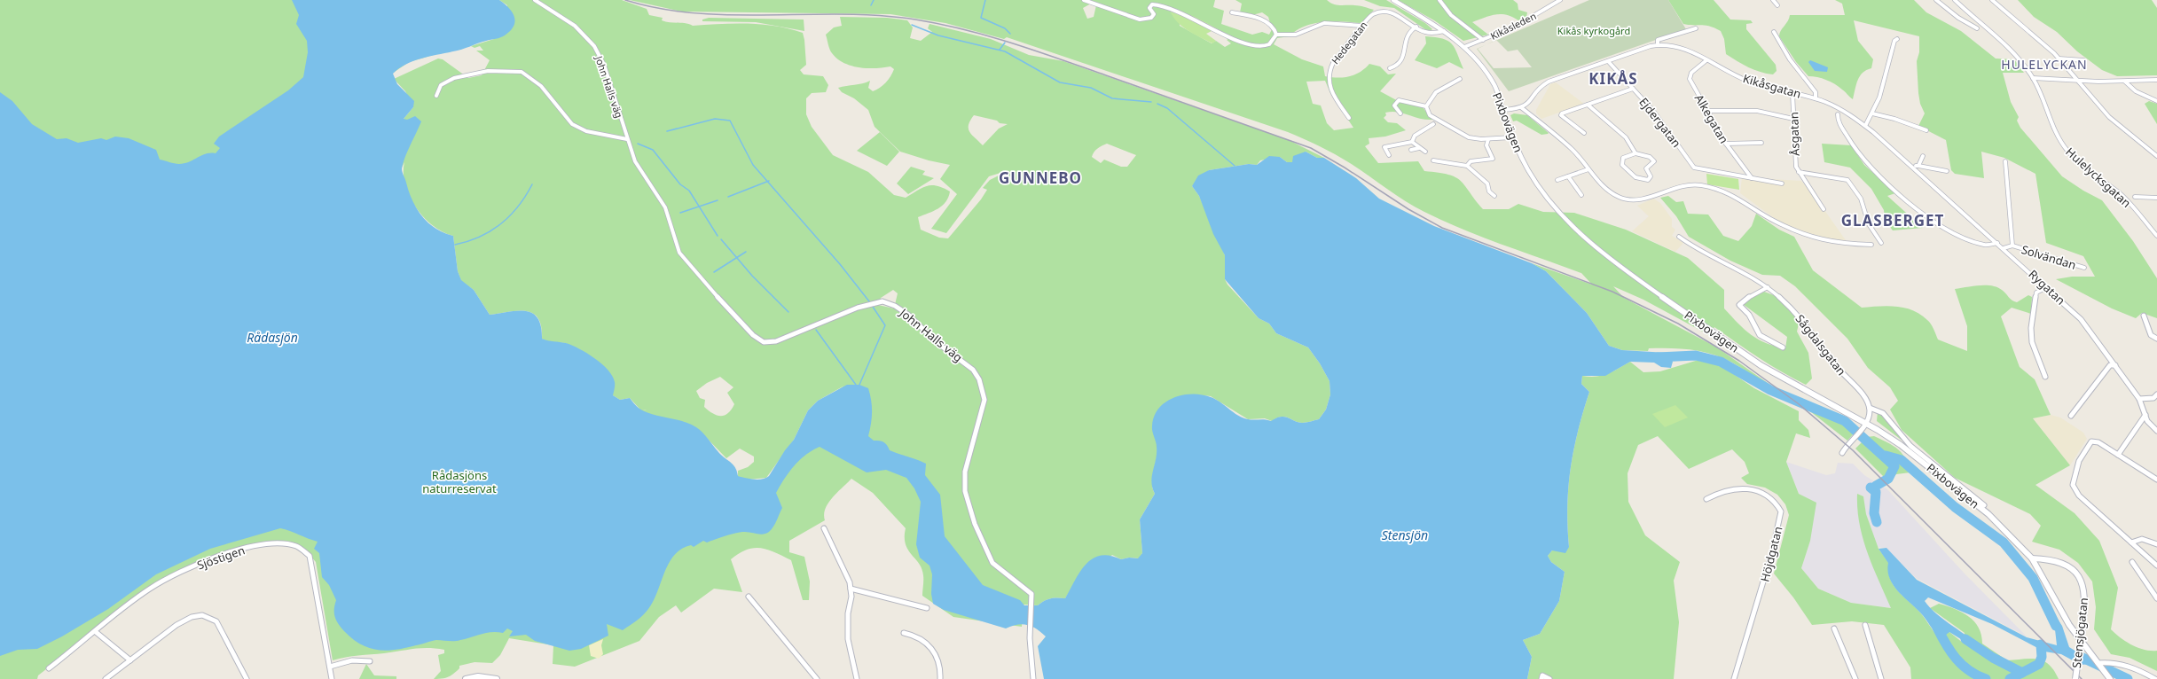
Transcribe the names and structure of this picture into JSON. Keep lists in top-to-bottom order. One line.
{"streets":{"street":["Kikåsleden","Hedegatan","Kikåsgatan","John Halls väg","Alkegatan","Pixbovägen","Ejdergatan","Åsgatan","Hulelycksgatan","Solvändan","Rygatan","Sågdalsgatan","Höjdgatan","Sjöstigen","Stensjögatan"]},"crossings":[["Kikåsleden","Pixbovägen"],["Hedegatan","Pixbovägen"],["Kikåsgatan","Alkegatan"],["Kikåsgatan","Åsgatan"],["Kikåsgatan","Rygatan"],["Alkegatan","Ejdergatan"],["Pixbovägen","Stensjögatan"]],"districts":["HULELYCKAN","KIKÅS","GUNNEBO","GLASBERGET"],"water":["Rådasjön","Stensjön"],"parks":["Kikås kyrkogård","Rådasjöns naturreservat"]}
